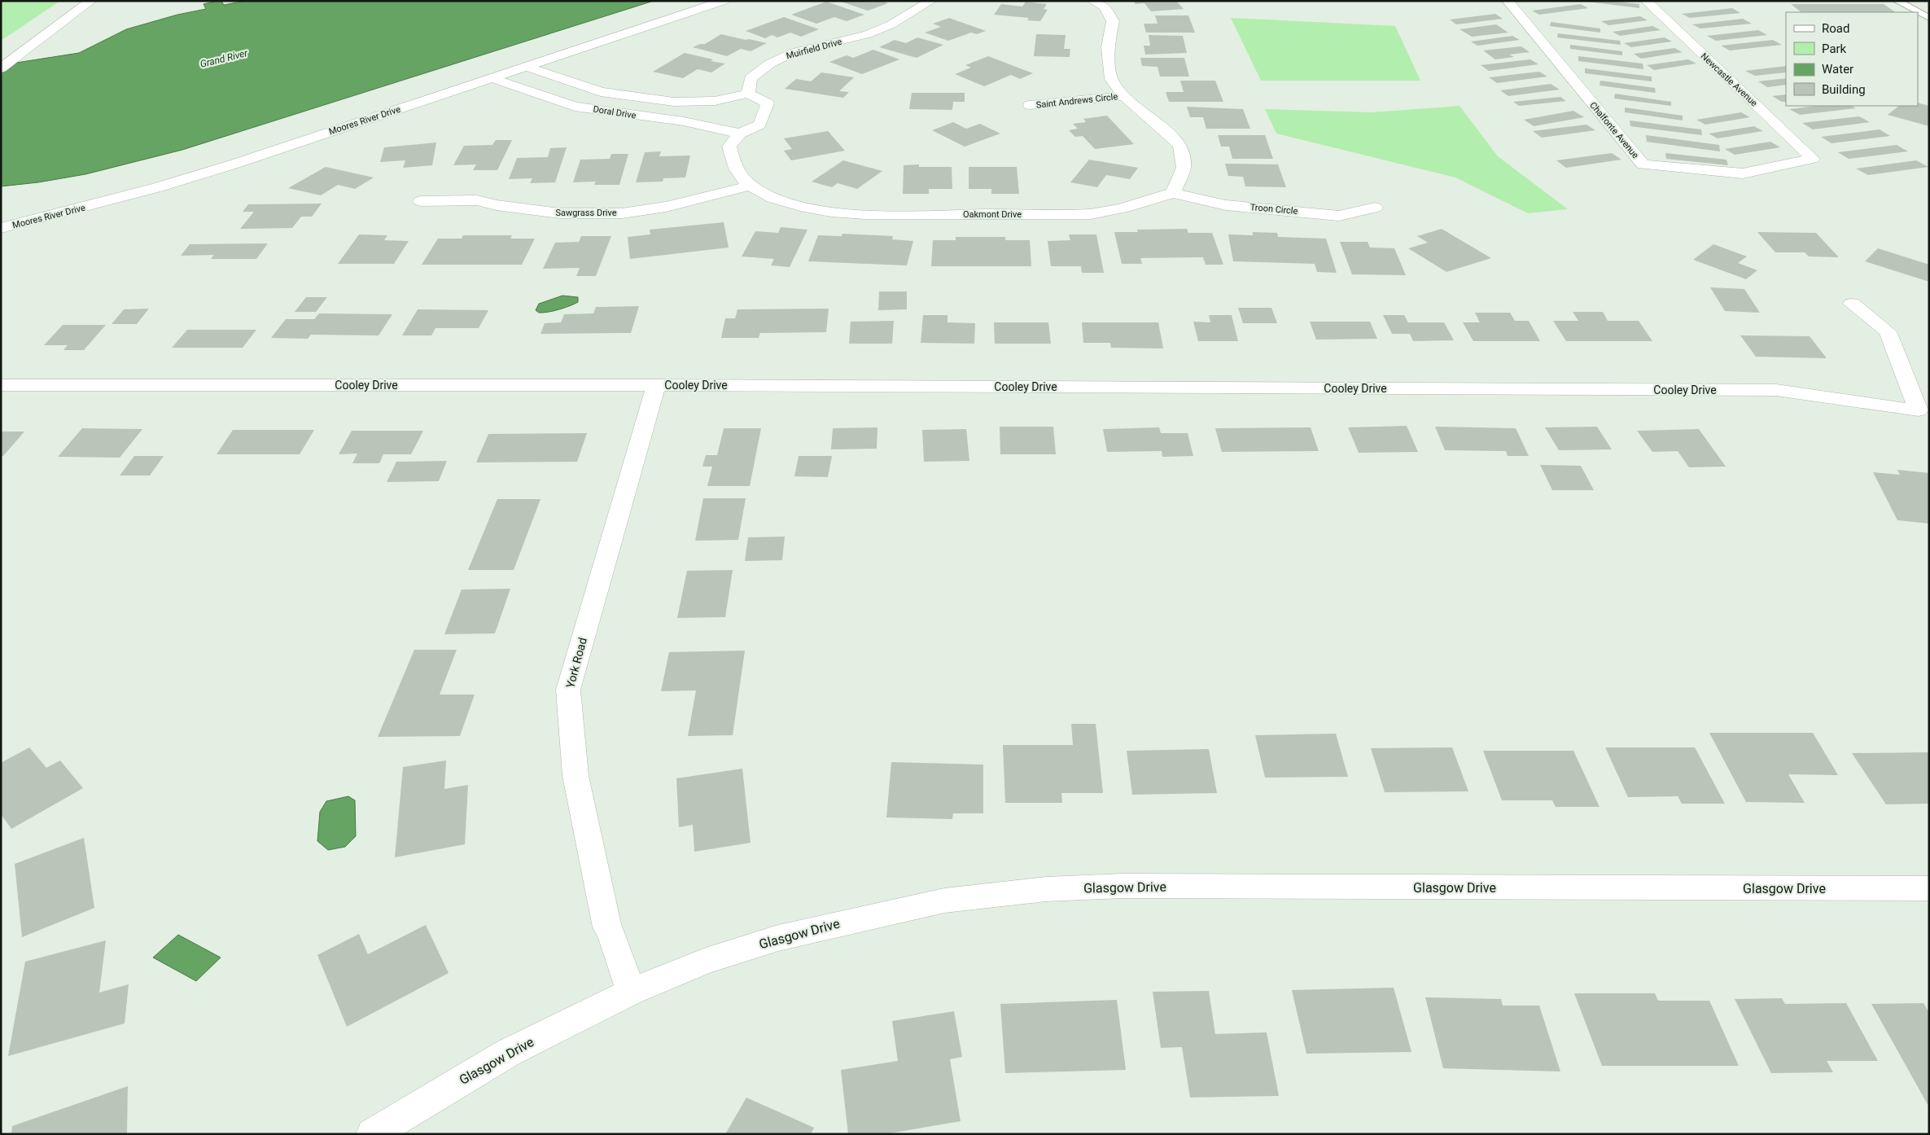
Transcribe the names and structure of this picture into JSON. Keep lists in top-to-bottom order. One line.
{"streets":{"street":["Muirfield Drive","Newcastle Avenue","Saint Andrews Circle","Doral Drive","Moores River Drive","Chalfonte Avenue","Troon Circle","Sawgrass Drive","Oakmont Drive","Cooley Drive","York Road","Glasgow Drive"]},"crossings":[["Muirfield Drive","Doral Drive"],["Newcastle Avenue","Chalfonte Avenue"],["Doral Drive","Moores River Drive"],["Doral Drive","Oakmont Drive"],["Troon Circle","Oakmont Drive"],["Sawgrass Drive","Oakmont Drive"],["Cooley Drive","York Road"],["York Road","Glasgow Drive"]],"water":["Grand River"],"legend":["Road","Park","Water","Building"]}
